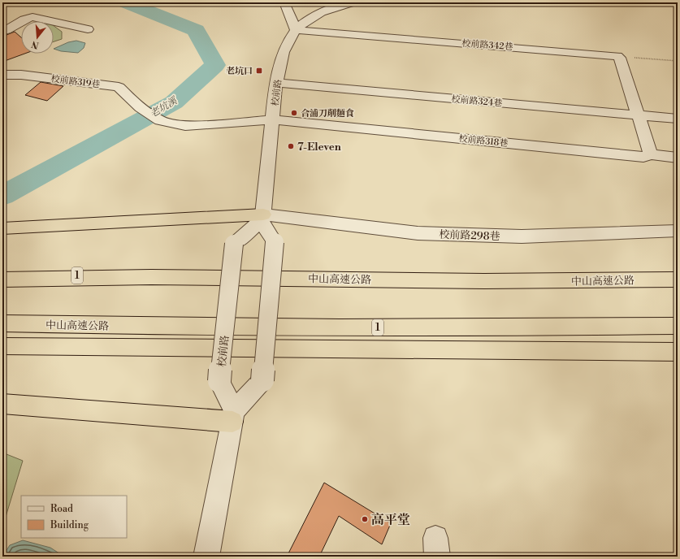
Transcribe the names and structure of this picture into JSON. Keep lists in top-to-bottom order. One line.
{"streets":{"highway":["1","中山高速公路"],"street":["校前路342巷","校前路319巷","校前路","校前路324巷","校前路318巷","校前路298巷"]},"crossings":[["校前路342巷","校前路"],["校前路319巷","校前路"],["校前路319巷","校前路318巷"],["校前路","校前路324巷"],["校前路","校前路318巷"],["校前路","校前路298巷"],["1","中山高速公路"]],"water":["老坑溪"],"places":{"transit":["老坑口"],"other":["合浦刀削麵食","7-Eleven","高平堂"]},"legend":["Road","Building"],"north":"bottom"}
